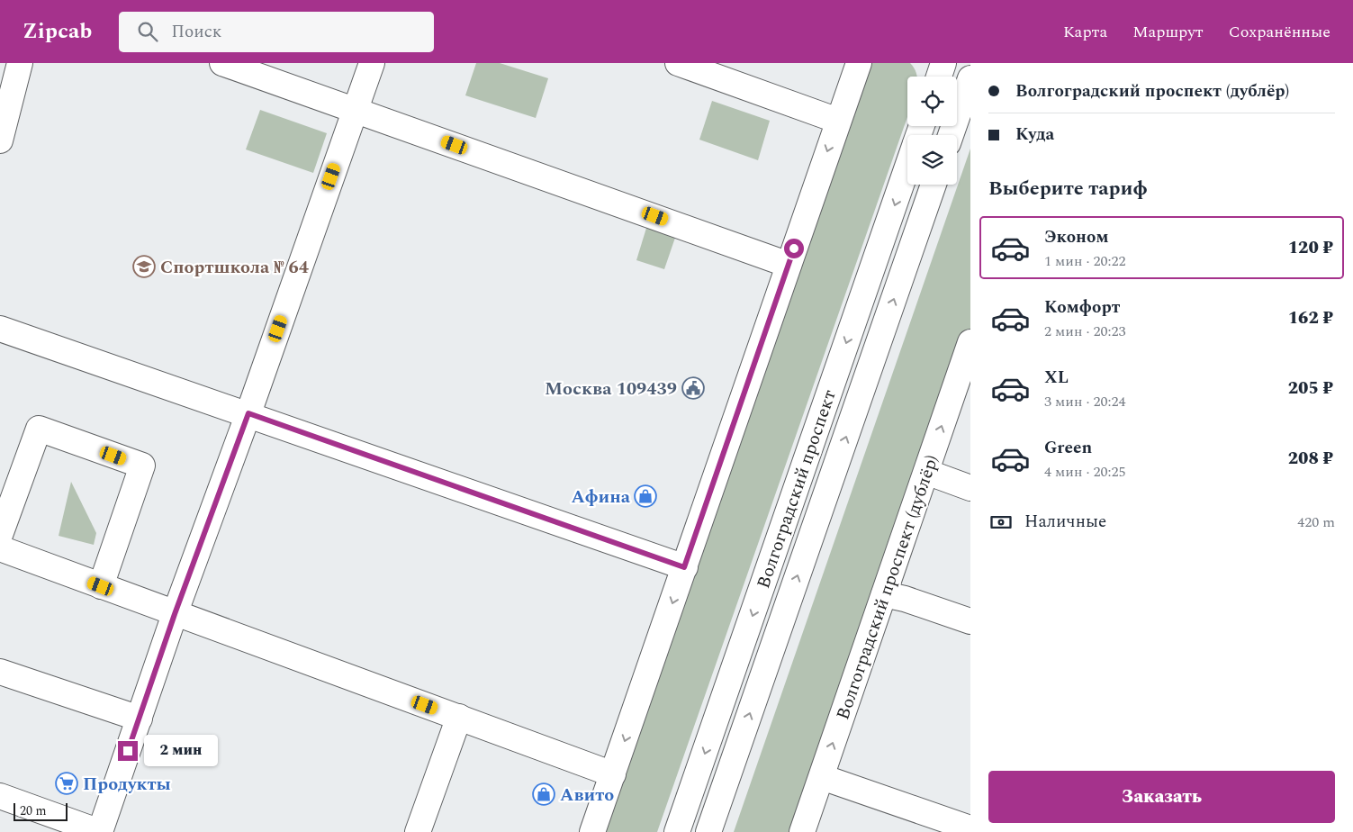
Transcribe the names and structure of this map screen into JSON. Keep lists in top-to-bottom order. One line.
{"streets":{"main road":["Волгоградский проспект","Волгоградский проспект (дублёр)"]},"places":{"school or university":["Спортшкола № 64"],"public building":["Москва 109439"],"shop":["Афина","Авито"],"supermarket":["Продукты"]},"scale_bar":"20 m","page":{"header":"Zipcab","search":"Поиск","nav":["Карта","Маршрут","Сохранённые"],"banner":["Волгоградский проспект (дублёр)","Куда"],"heading":"Выберите тариф","list":[{"name":"Эконом","note":"1 мин · 20:22","value":"120 ₽"},{"name":"Комфорт","note":"2 мин · 20:23","value":"162 ₽"},{"name":"XL","note":"3 мин · 20:24","value":"205 ₽"},{"name":"Green","note":"4 мин · 20:25","value":"208 ₽"}],"pay":["Наличные","420 m"],"bubble":"2 мин","buttons":"Заказать","scale":"20 m"}}
